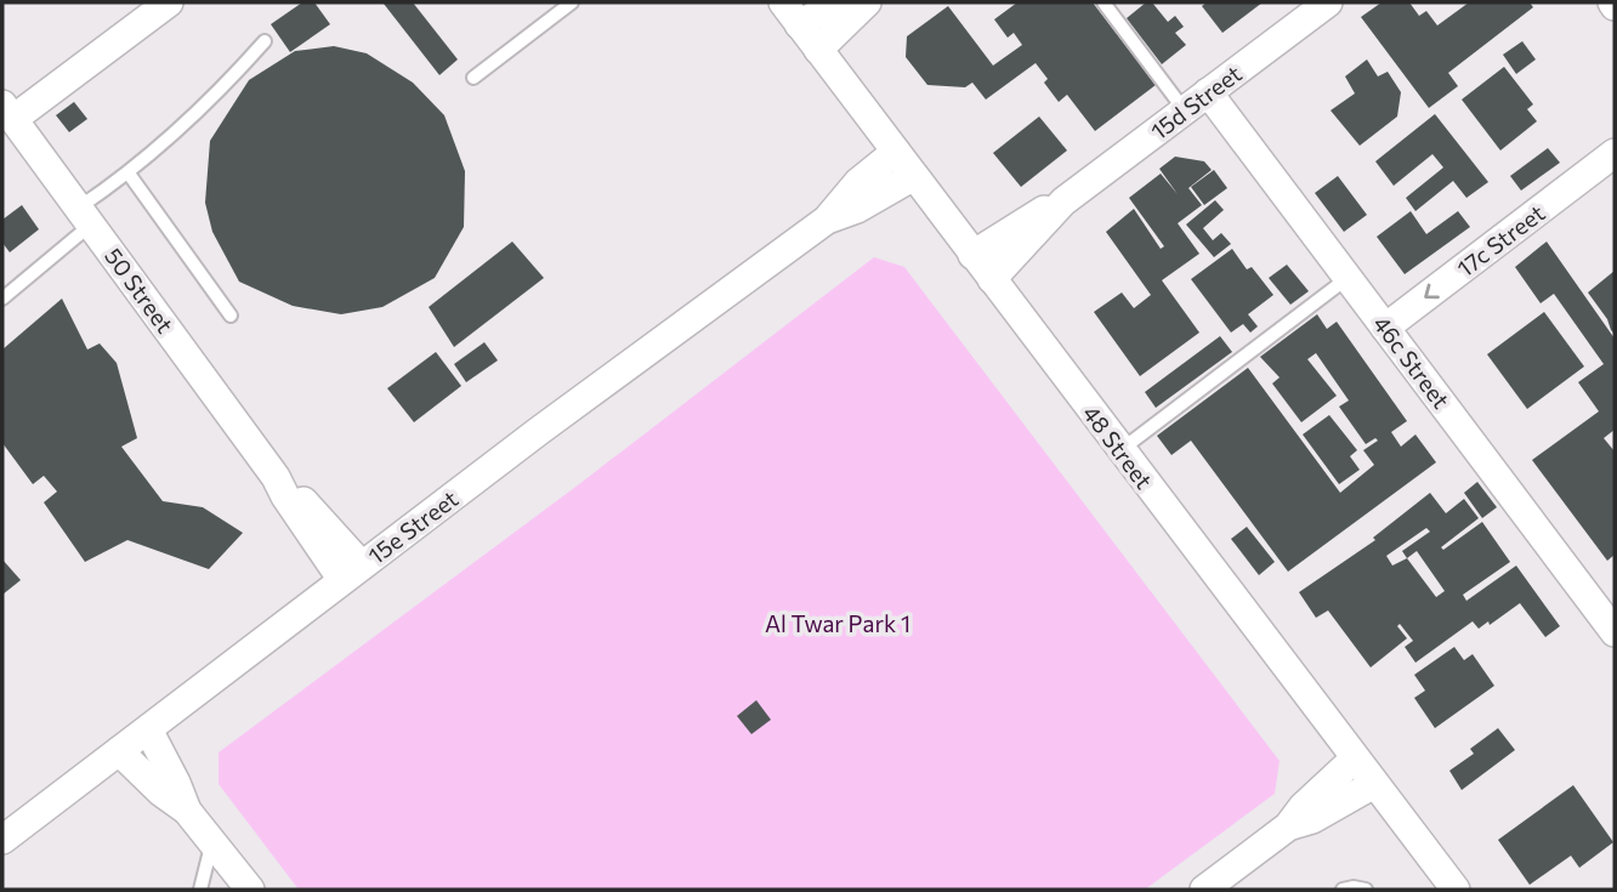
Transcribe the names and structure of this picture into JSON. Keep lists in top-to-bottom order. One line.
{"streets":{"street":["15d Street","17c Street","50 Street","46c Street","48 Street","15e Street"]},"crossings":[["15d Street","46c Street"],["15d Street","48 Street"],["17c Street","46c Street"],["50 Street","15e Street"],["48 Street","15e Street"]],"one_way":["17c Street"],"parks":["Al Twar Park 1"]}
